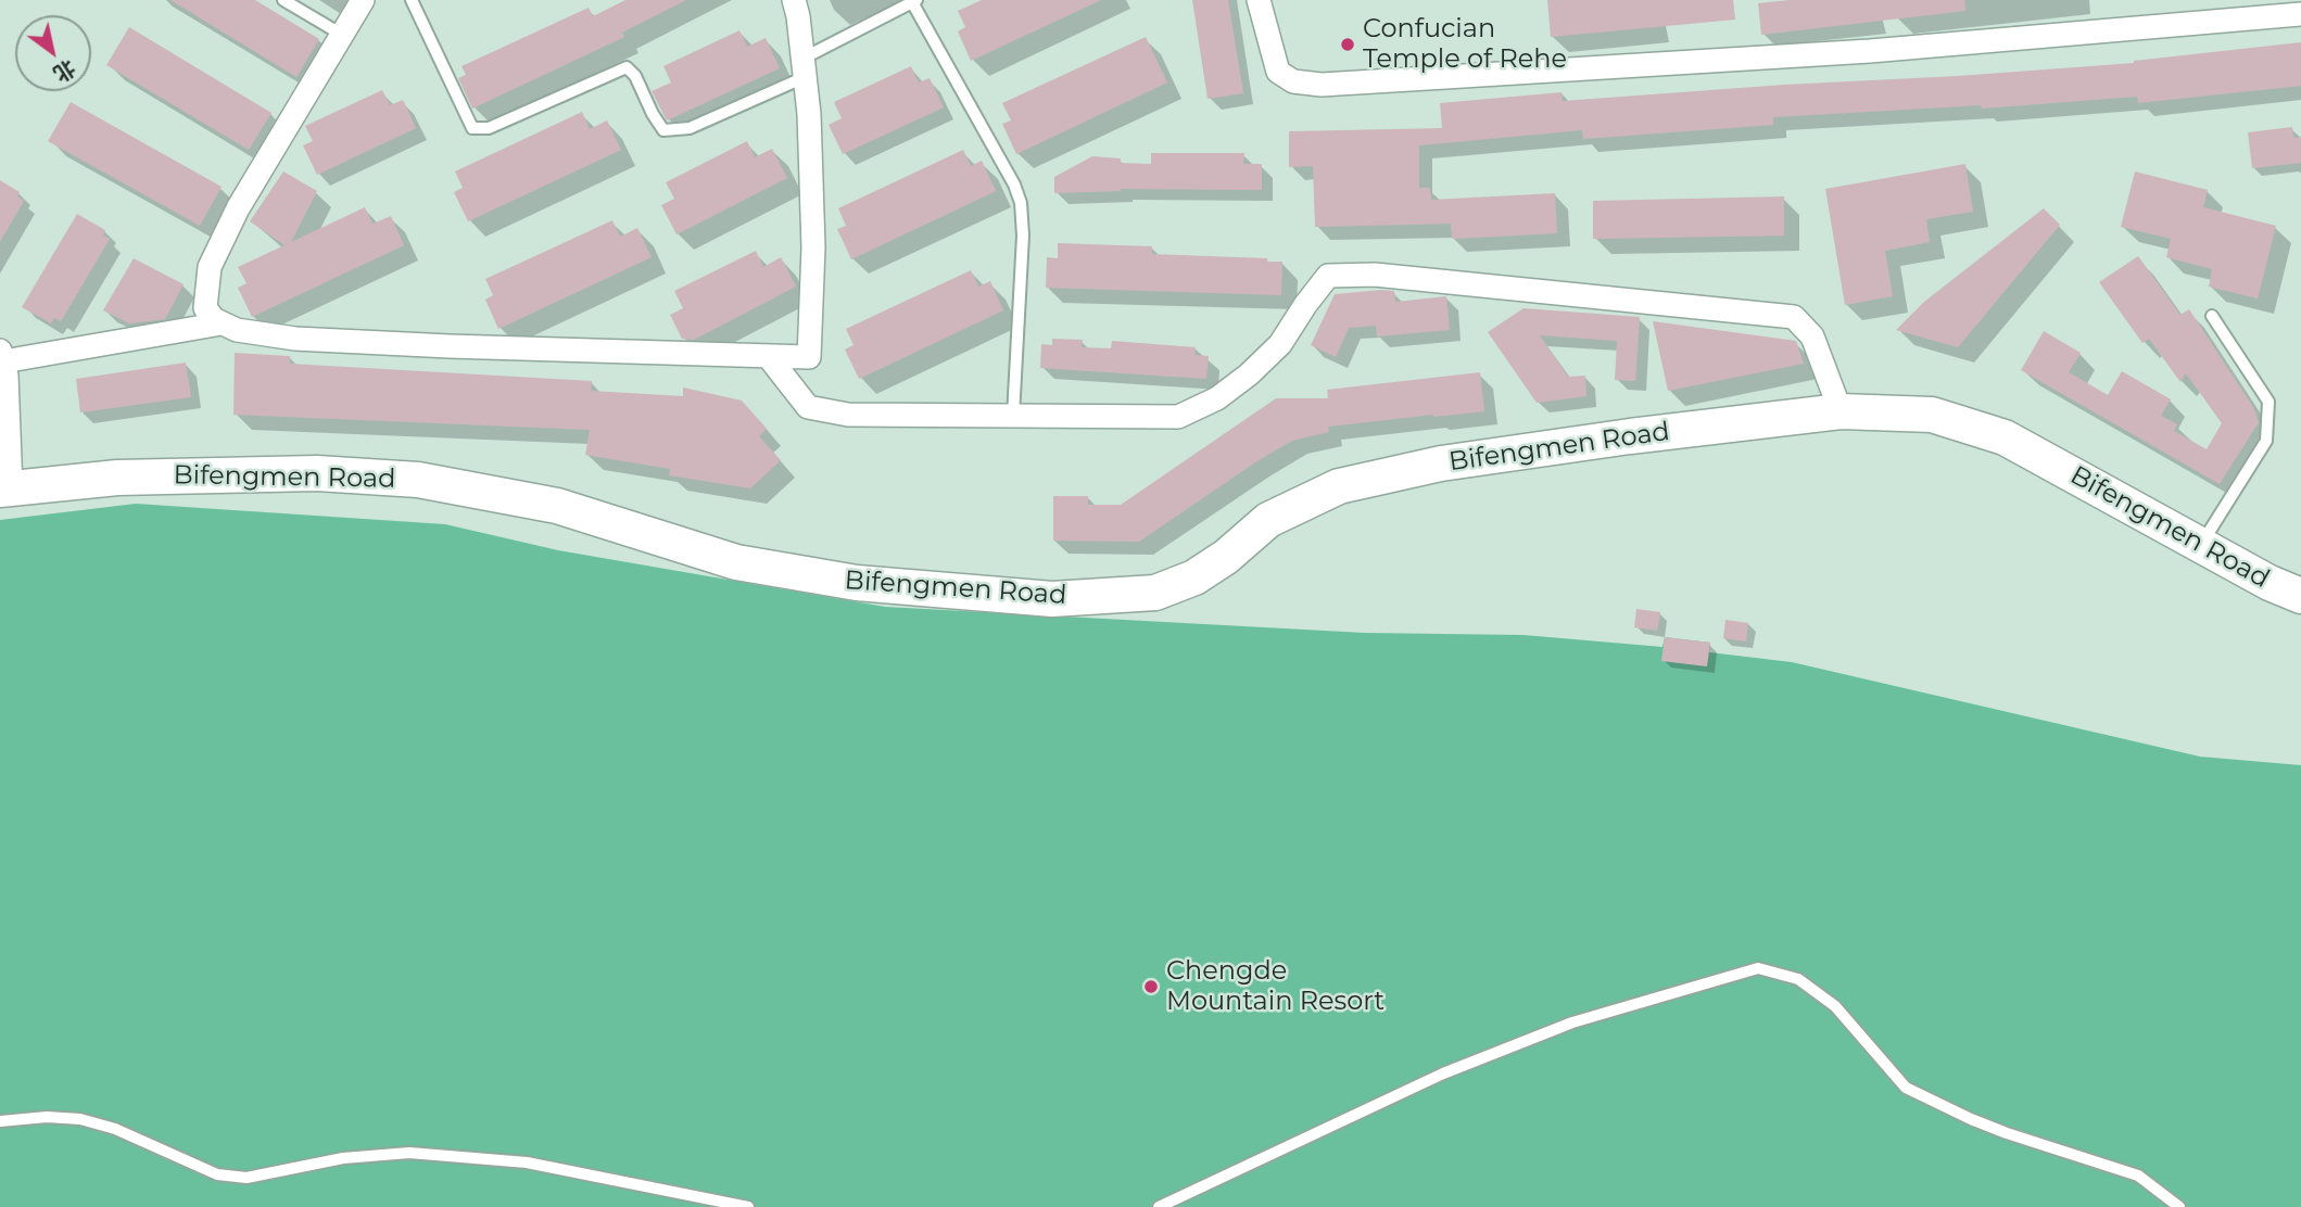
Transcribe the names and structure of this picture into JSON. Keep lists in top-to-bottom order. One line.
{"streets":{"street":["Bifengmen Road"]},"places":["Confucian Temple of Rehe","Chengde Mountain Resort"],"north":"bottom right"}
